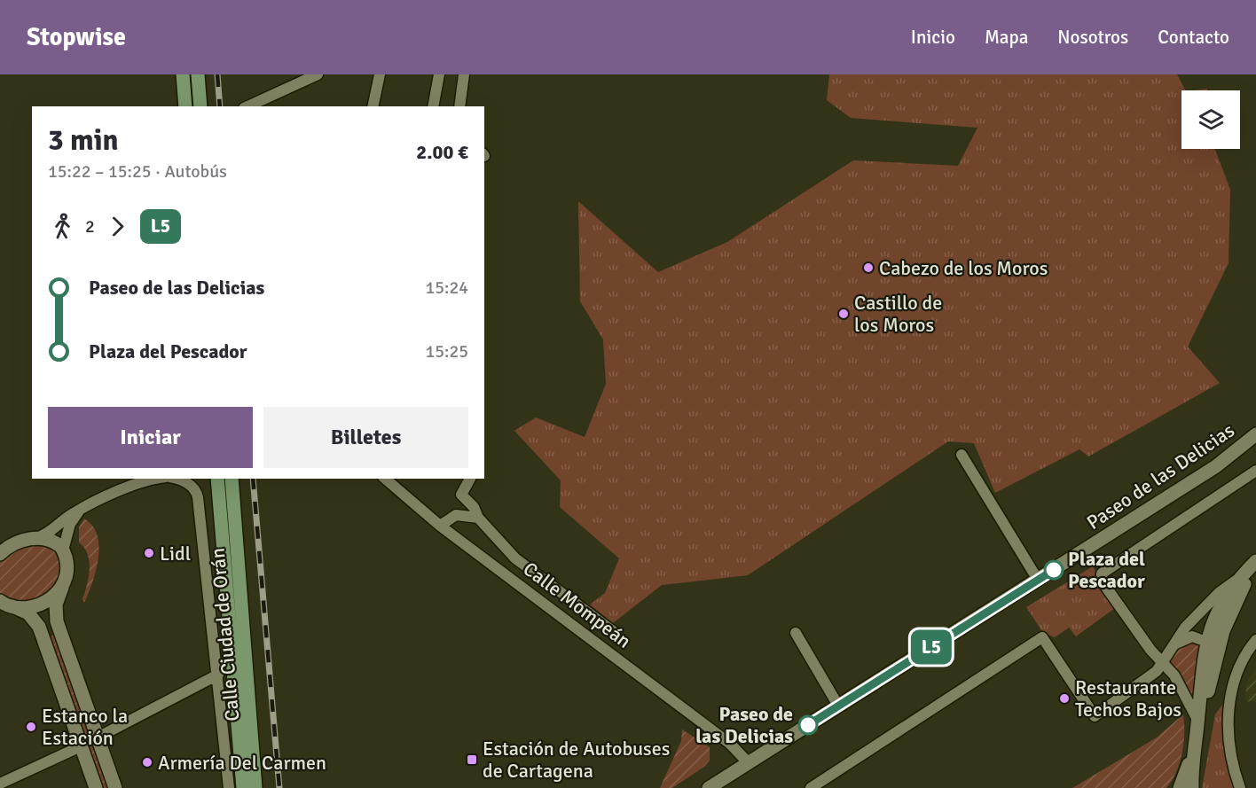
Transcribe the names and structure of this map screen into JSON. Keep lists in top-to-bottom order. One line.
{"streets":{"main road":["Paseo de las Delicias","Calle Ciudad de Orán"],"street":["Calle Mompeán"]},"crossings":[["Paseo de las Delicias","Calle Mompeán"]],"places":{"other":["Cabezo de los Moros","Castillo de los Moros","Lidl","Plaza del Pescador","Restaurante Techos Bajos","Paseo de las Delicias","Estanco la Estación","Armería Del Carmen"],"transit":["Estación de Autobuses de Cartagena"]},"lines":["bus line L5"],"page":{"header":"Stopwise","nav":["Inicio","Mapa","Nosotros","Contacto"],"on_map":"L5","heading":["3 min","15:22 – 15:25 · Autobús","2.00 €"],"legs":["2","L5"],"list":[{"name":"Paseo de las Delicias","value":"15:24"},{"name":"Plaza del Pescador","value":"15:25"}],"buttons":["Iniciar","Billetes"]}}
